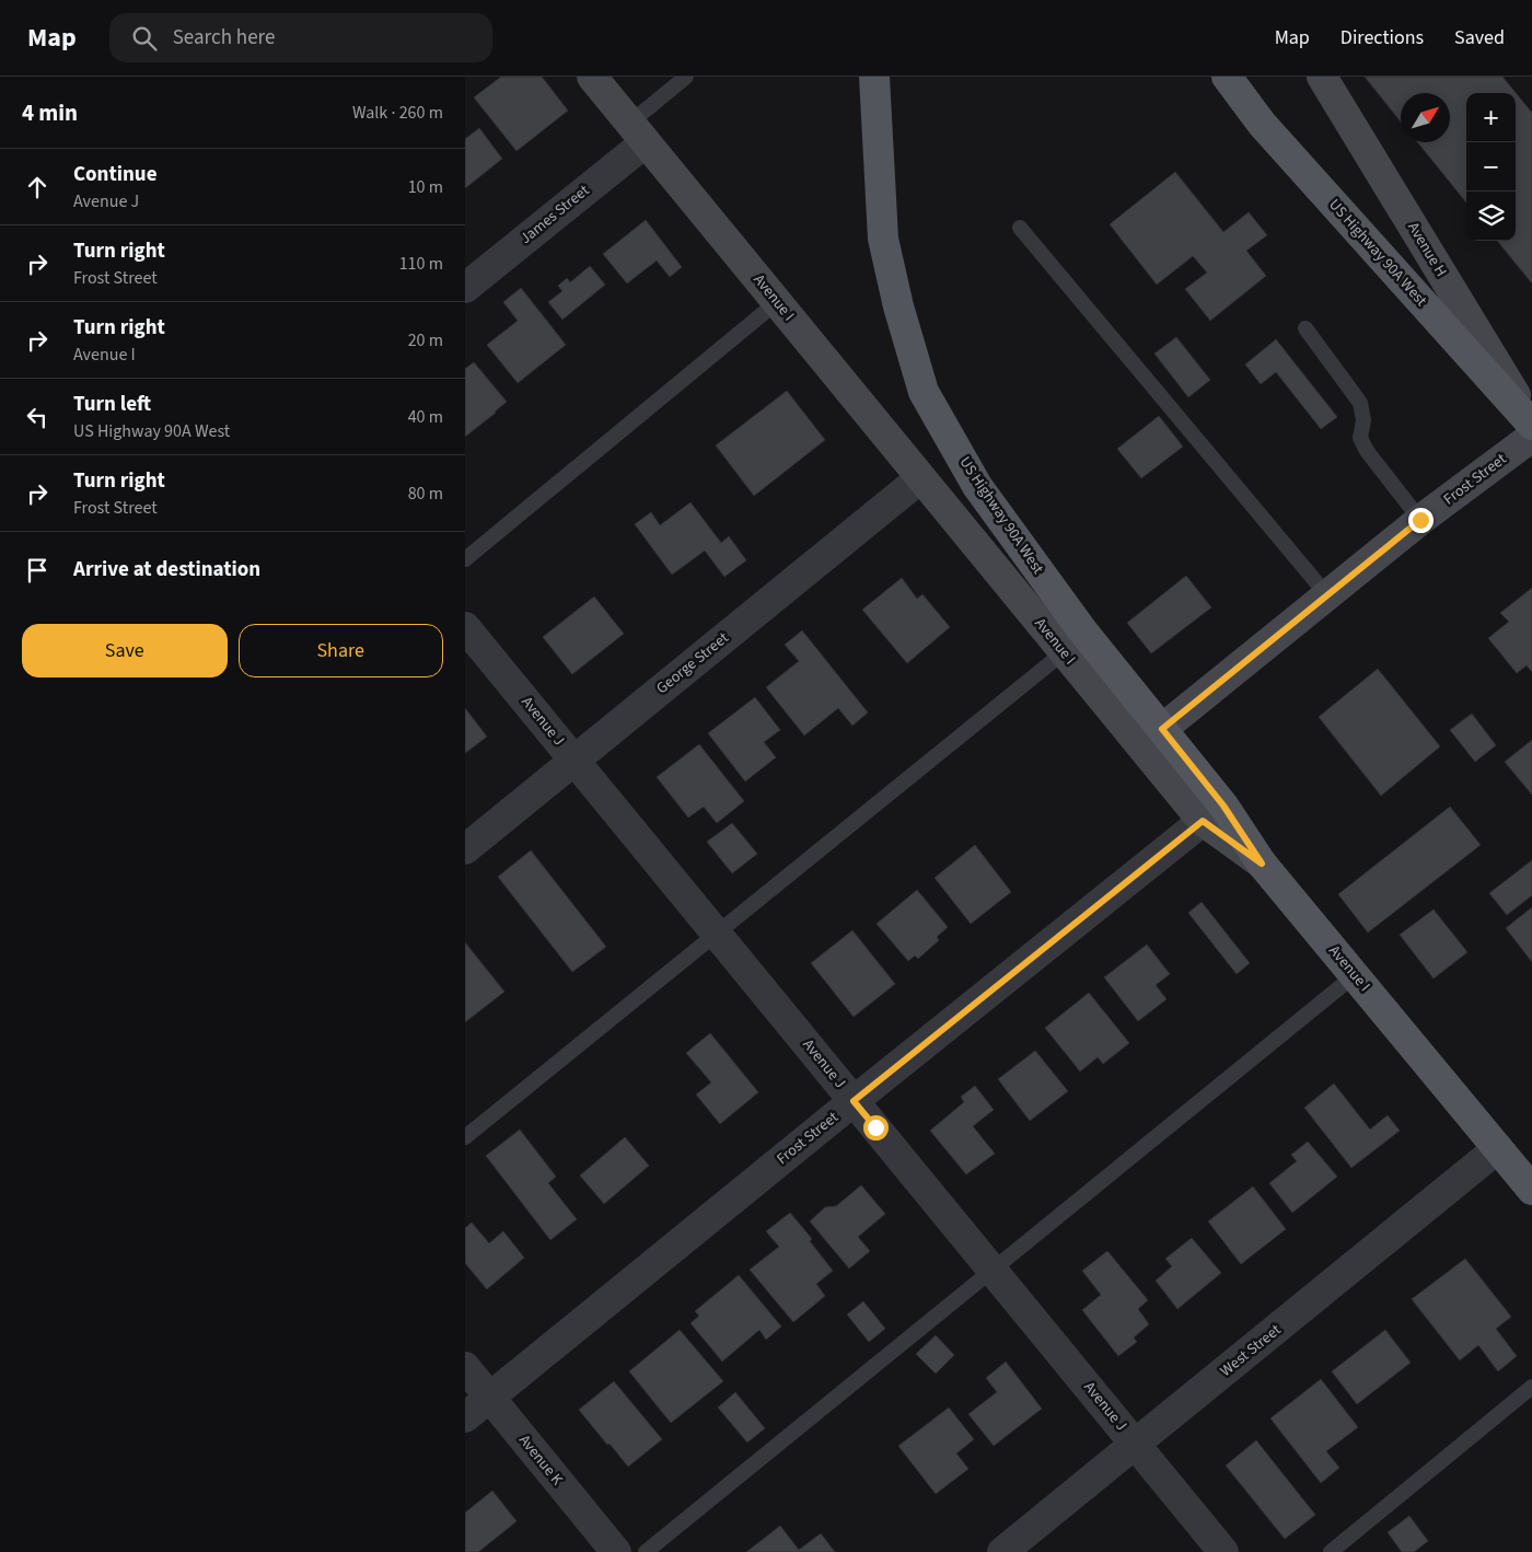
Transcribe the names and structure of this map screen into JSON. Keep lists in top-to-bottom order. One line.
{"streets":{"main road":["Avenue H","US Highway 90A West","Avenue I","Frost Street"],"street":["James Street","George Street","Avenue J","West Street","Avenue K"]},"crossings":[["James Street","Avenue I"],["Avenue H","US Highway 90A West"],["US Highway 90A West","Avenue I"],["US Highway 90A West","Frost Street"],["Avenue I","Frost Street"],["Avenue I","George Street"],["Avenue I","West Street"],["Frost Street","Avenue J"],["Frost Street","Avenue K"],["George Street","Avenue J"],["Avenue J","West Street"]],"north":"top right","page":{"header":"Map","search":"Search here","nav":["Map","Directions","Saved"],"heading":["4 min","Walk · 260 m"],"map_buttons":["+","−"],"list":[["Continue","Avenue J","10 m"],["Turn right","Frost Street","110 m"],["Turn right","Avenue I","20 m"],["Turn left","US Highway 90A West","40 m"],["Turn right","Frost Street","80 m"],"Arrive at destination"],"buttons":["Save","Share"]}}
